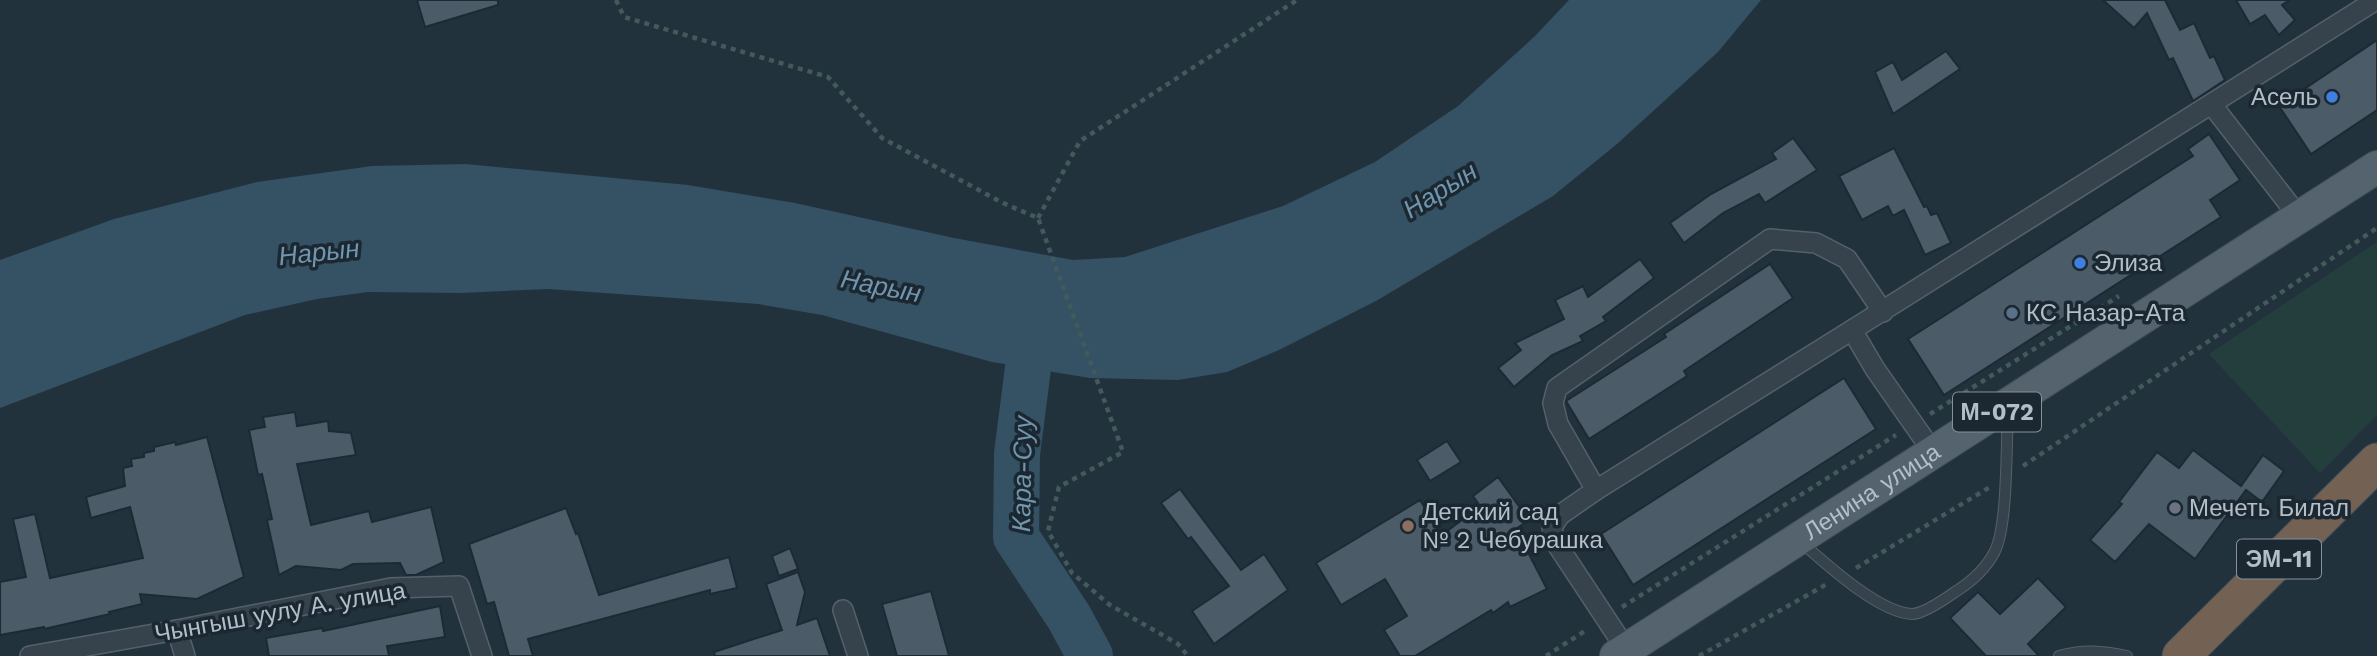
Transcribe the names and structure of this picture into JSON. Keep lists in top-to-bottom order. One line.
{"streets":{"highway":["ЭМ-11"],"main road":["М-072","Ленина улица"],"street":["Чынгыш уулу А. улица"]},"water":["Нарын","Кара-Суу"],"places":["Асель","Элиза","КС Назар-Ата","Мечеть Билал","Детский сад № 2 Чебурашка"]}
